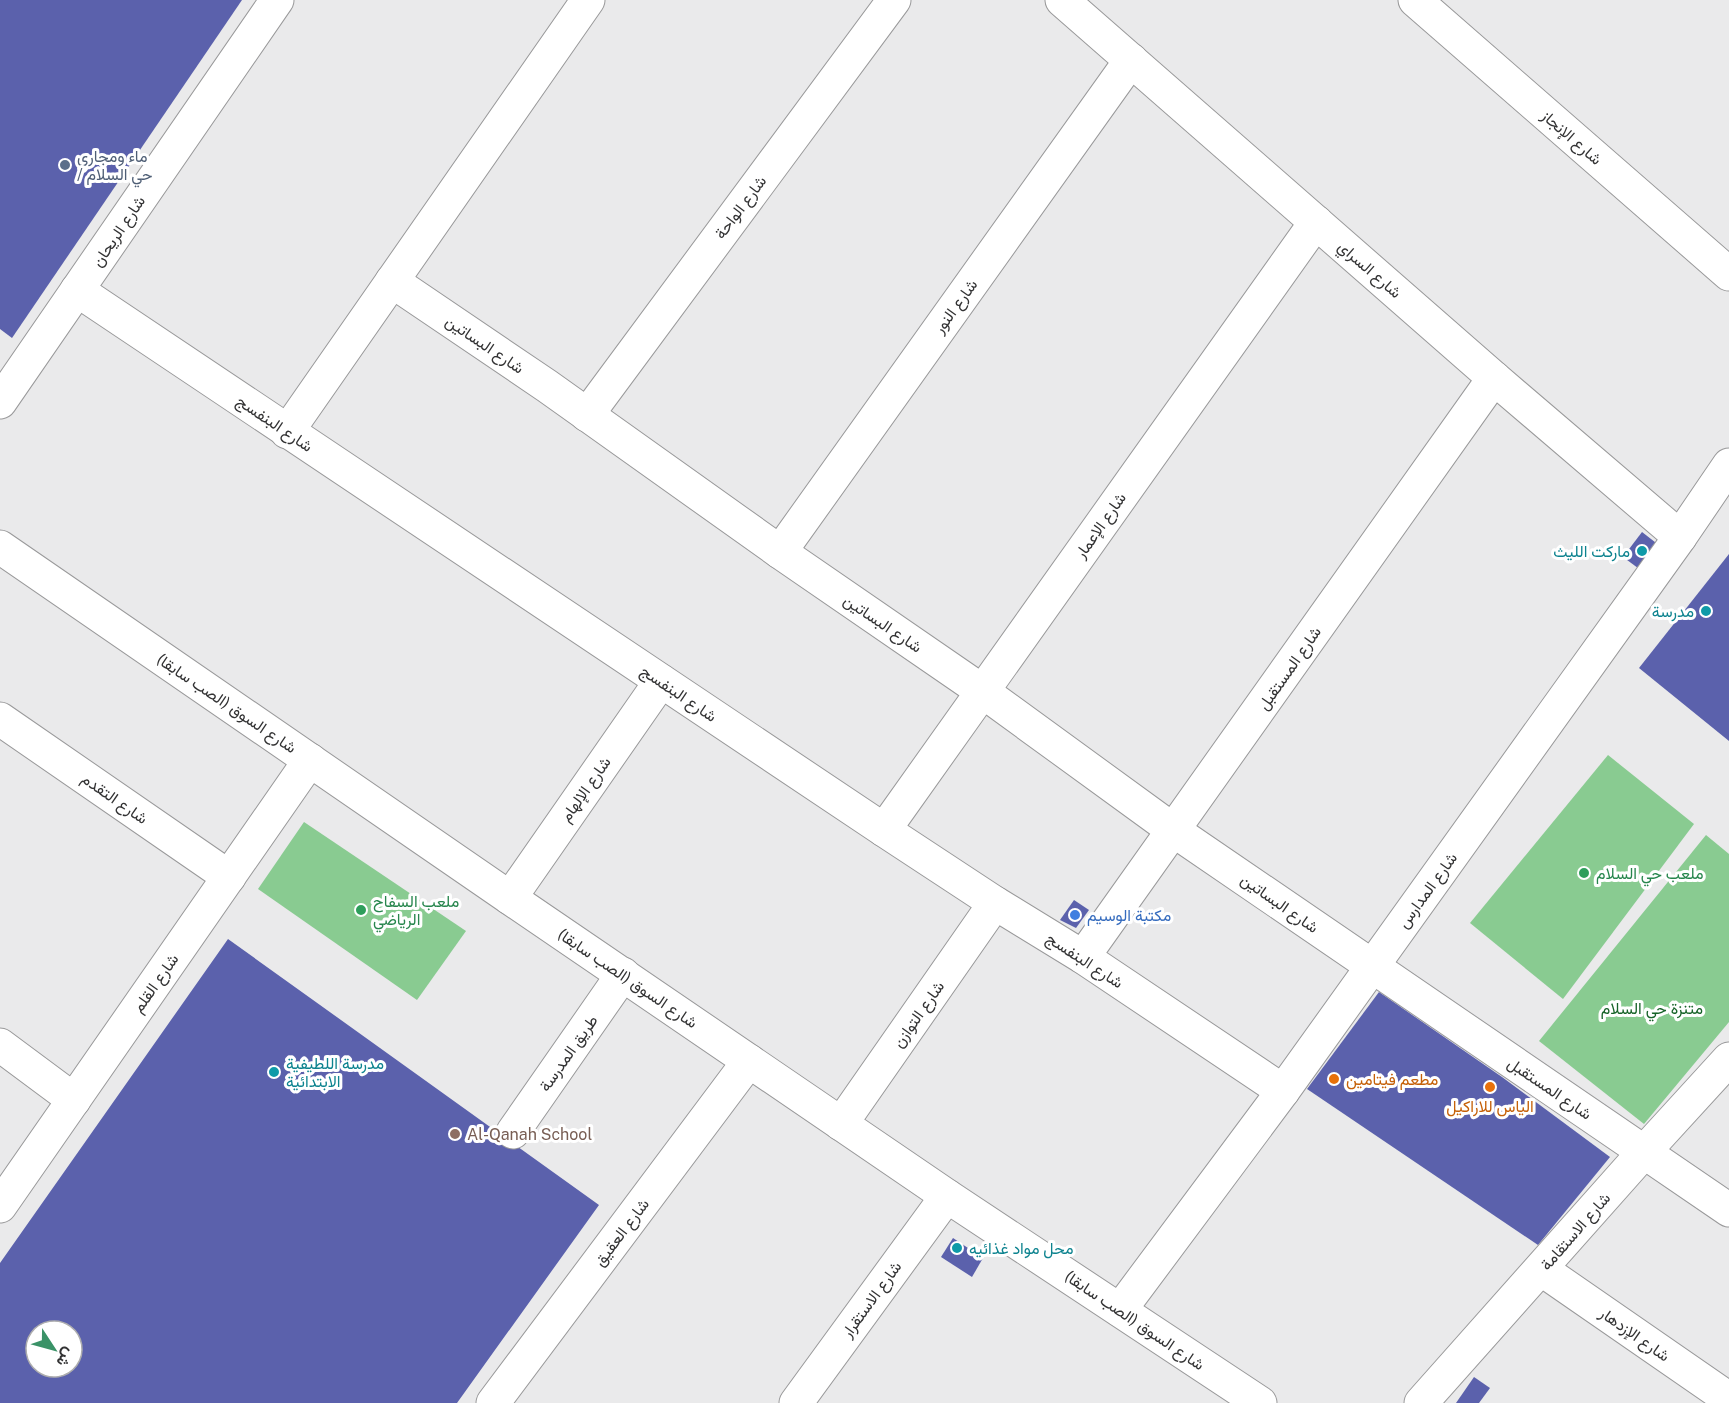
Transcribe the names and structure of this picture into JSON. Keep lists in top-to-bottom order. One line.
{"streets":{"street":["شارع الإنجاز","شارع الواحة","شارع الريحان","شارع السراي","شارع النور","شارع البساتين","شارع البنفسج","شارع الإعمار","شارع المستقبل","شارع السوق (الصب سابقا)","شارع الإلهام","شارع التقدم","شارع المدارس","شارع القلم","شارع التوازن","طريق المدرسة","شارع الاستقامة","شارع العقيق","شارع الاستقرار","شارع الإزدهار"]},"crossings":[["شارع الواحة","شارع البساتين"],["شارع الريحان","شارع البنفسج"],["شارع السراي","شارع النور"],["شارع السراي","شارع الإعمار"],["شارع السراي","شارع المستقبل"],["شارع السراي","شارع المدارس"],["شارع النور","شارع البساتين"],["شارع البساتين","شارع الإعمار"],["شارع البساتين","شارع المستقبل"],["شارع البساتين","شارع المدارس"],["شارع البنفسج","شارع الإعمار"],["شارع البنفسج","شارع المستقبل"],["شارع البنفسج","شارع الإلهام"],["شارع البنفسج","شارع المدارس"],["شارع البنفسج","شارع التوازن"],["شارع المستقبل","شارع المدارس"],["شارع المستقبل","شارع الاستقامة"],["شارع السوق (الصب سابقا)","شارع الإلهام"],["شارع السوق (الصب سابقا)","شارع المدارس"],["شارع السوق (الصب سابقا)","شارع القلم"],["شارع السوق (الصب سابقا)","شارع التوازن"],["شارع السوق (الصب سابقا)","طريق المدرسة"],["شارع السوق (الصب سابقا)","شارع العقيق"],["شارع السوق (الصب سابقا)","شارع الاستقرار"],["شارع التقدم","شارع القلم"],["شارع الاستقامة","شارع الإزدهار"]],"parks":["متنزة حي السلام"],"places":["ماء ومجاري / حي السلام","ماركت الليث","مدرسة","ملعب حي السلام","ملعب السفاح الرياضي","مكتبة الوسيم","مدرسة اللطيفية الابتدائية","مطعم فيتامين","الياس للاراكيل","Al-Qanah School","محل مواد غذائيه"],"north":"bottom right"}
